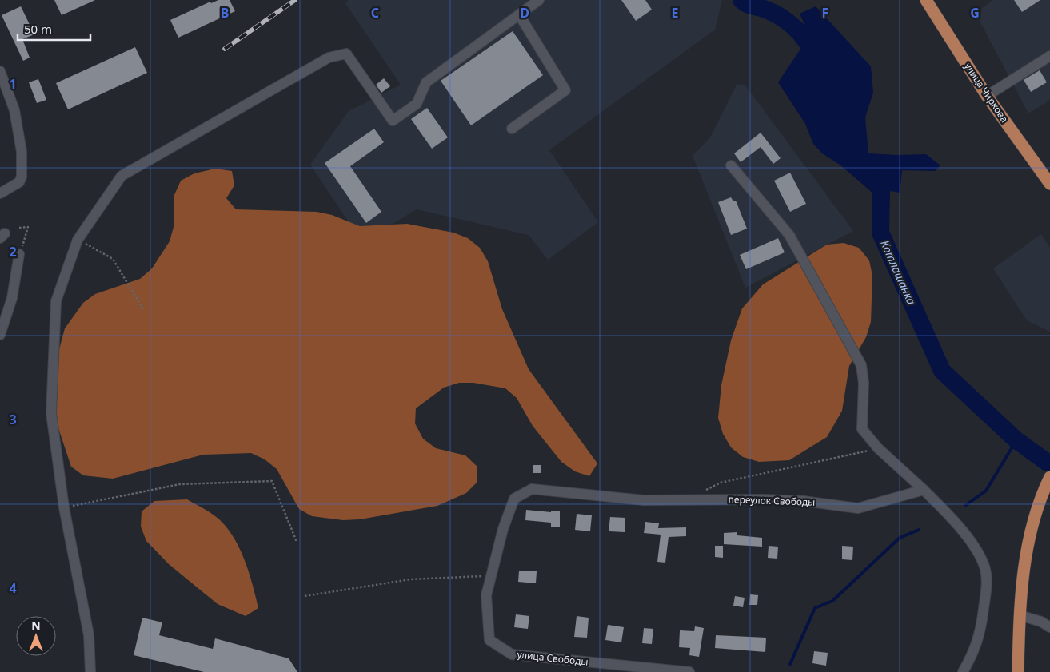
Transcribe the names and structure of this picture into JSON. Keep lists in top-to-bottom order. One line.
{"streets":{"main road":["улица Чиркова"],"street":["переулок Свободы","улица Свободы"]},"crossings":[["переулок Свободы","улица Свободы"]],"water":["Котлашанка"],"scale_bar":"50 m","north":"top","grid":{"columns":["B","C","D","E","F","G"],"rows":["1","2","3","4"]}}
